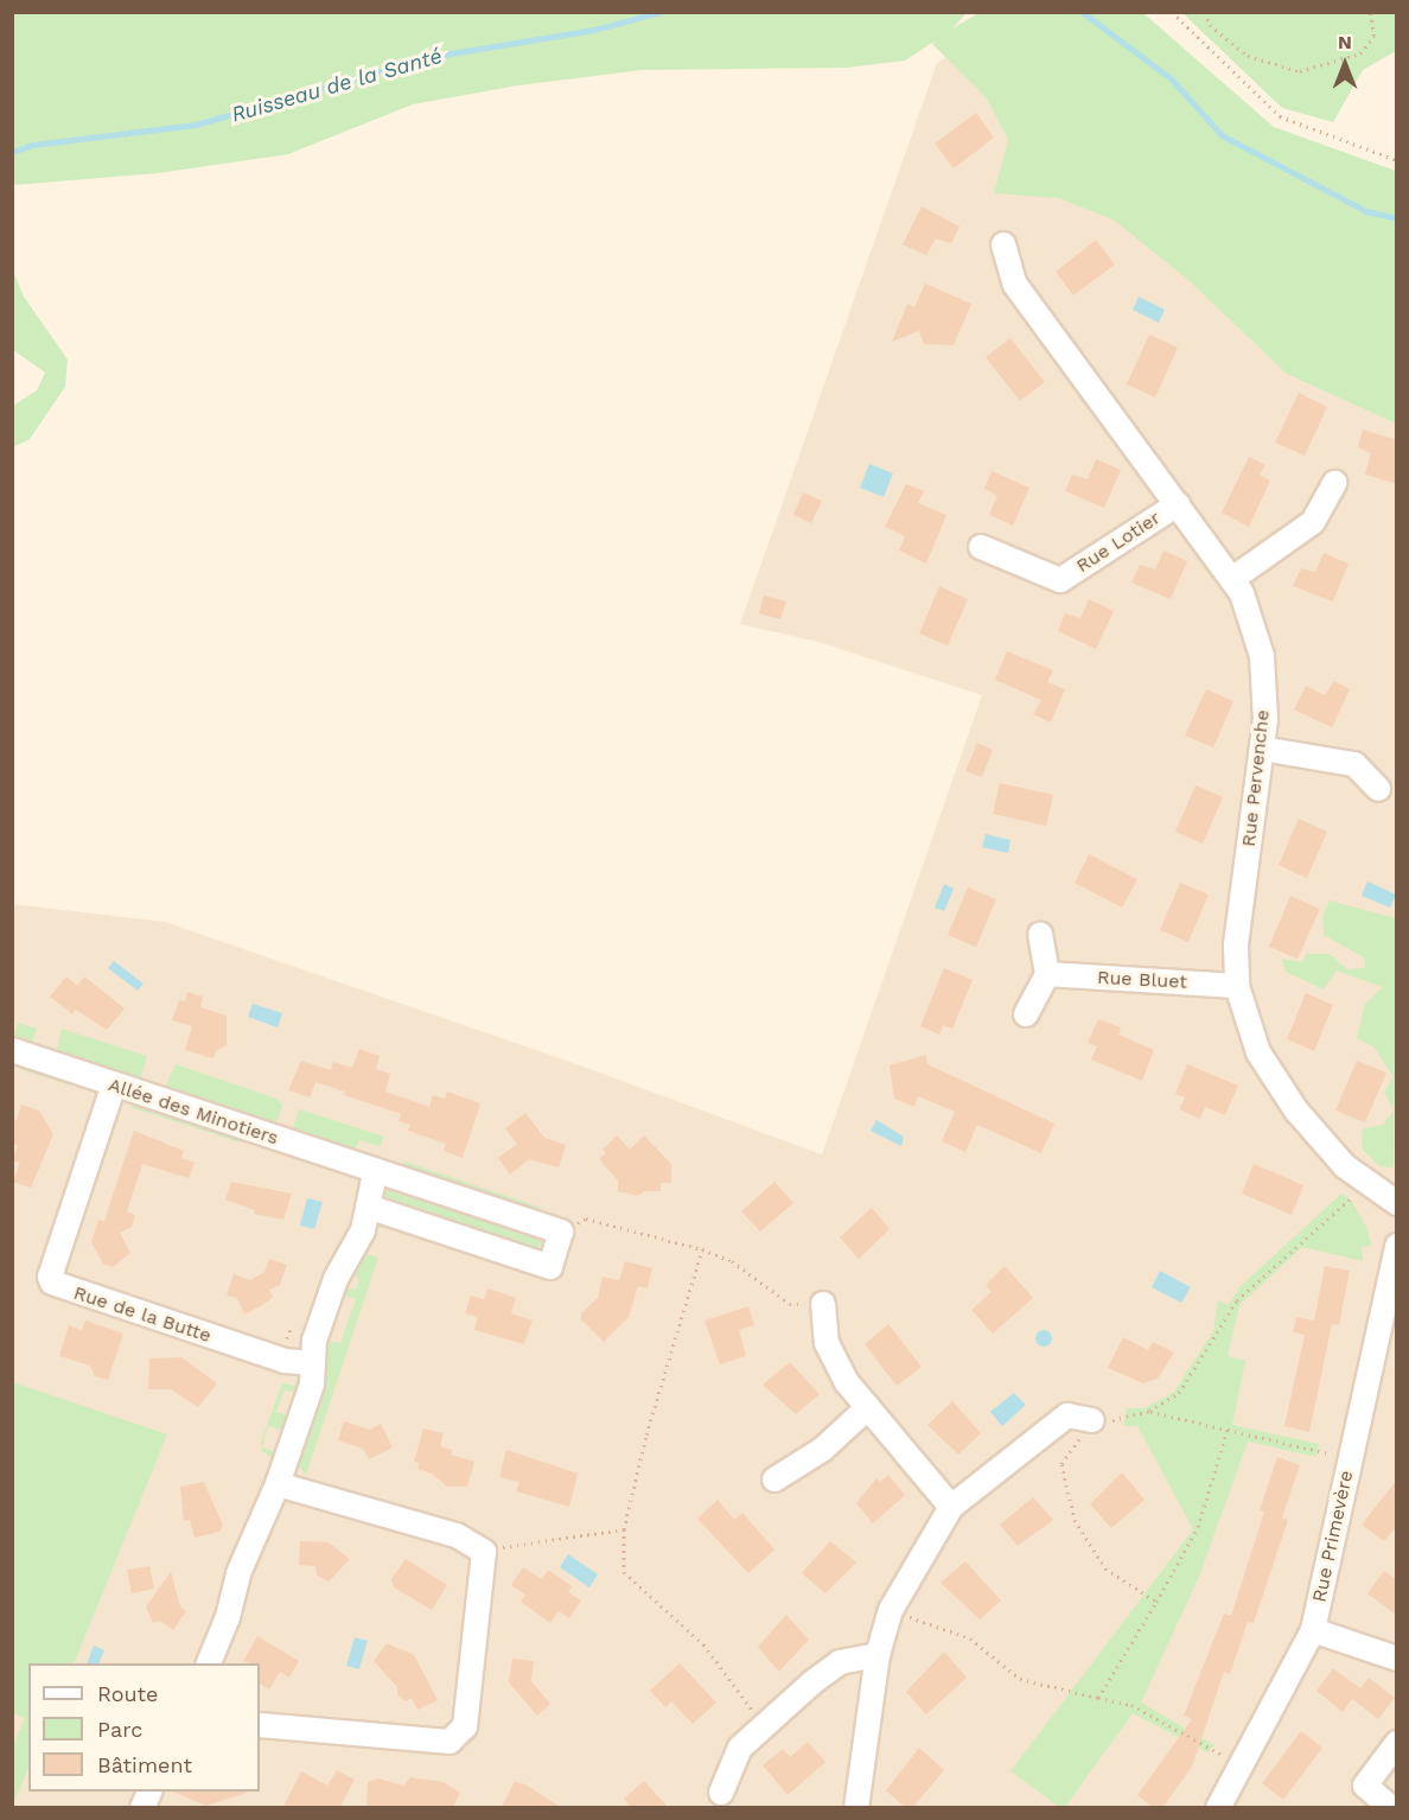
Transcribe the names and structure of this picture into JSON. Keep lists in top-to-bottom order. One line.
{"streets":{"street":["Rue Lotier","Rue Pervenche","Rue Bluet","Allée des Minotiers","Rue de la Butte","Rue Primevère"]},"crossings":[["Rue Lotier","Rue Pervenche"],["Rue Pervenche","Rue Bluet"],["Allée des Minotiers","Rue de la Butte"]],"water":["Ruisseau de la Santé"],"legend":["Route","Parc","Bâtiment"],"north":"top"}
